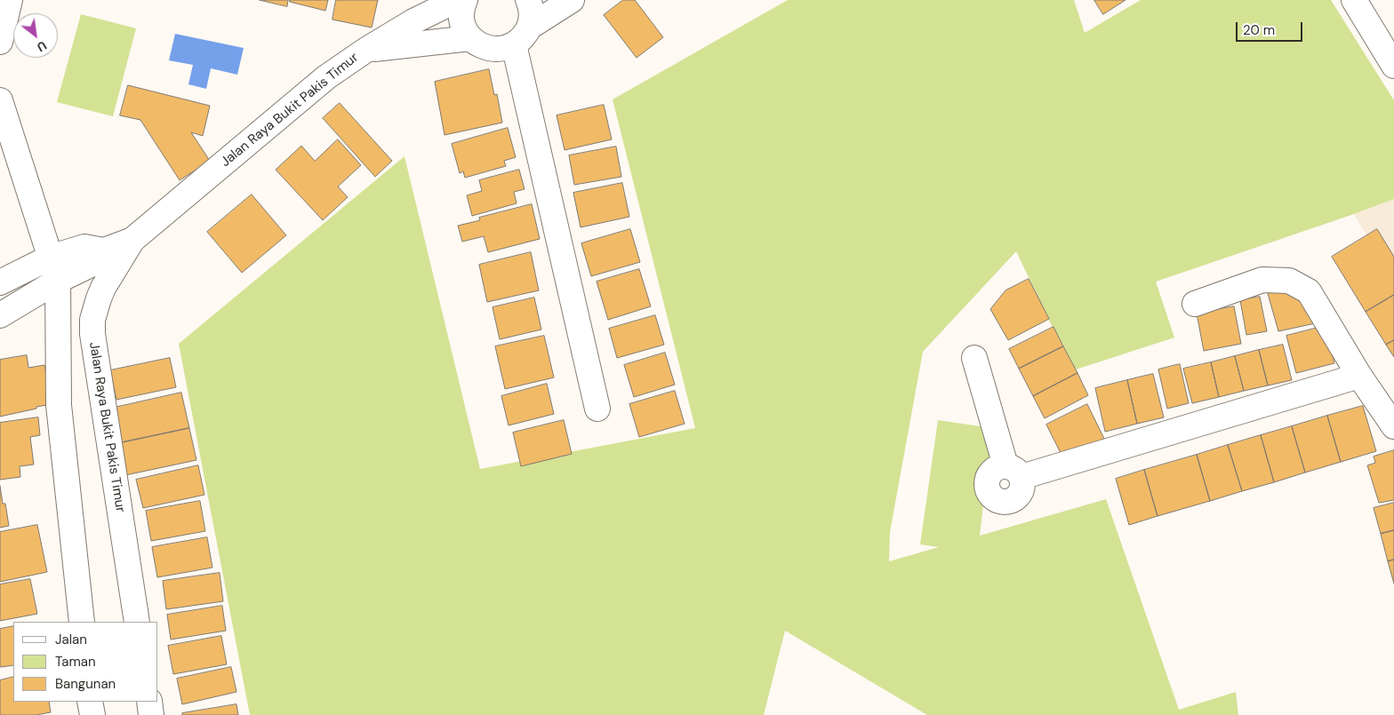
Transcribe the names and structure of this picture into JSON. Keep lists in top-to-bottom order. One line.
{"streets":{"street":["Jalan Raya Bukit Pakis Timur"]},"legend":["Jalan","Taman","Bangunan"],"scale_bar":"20 m","north":"bottom right"}
